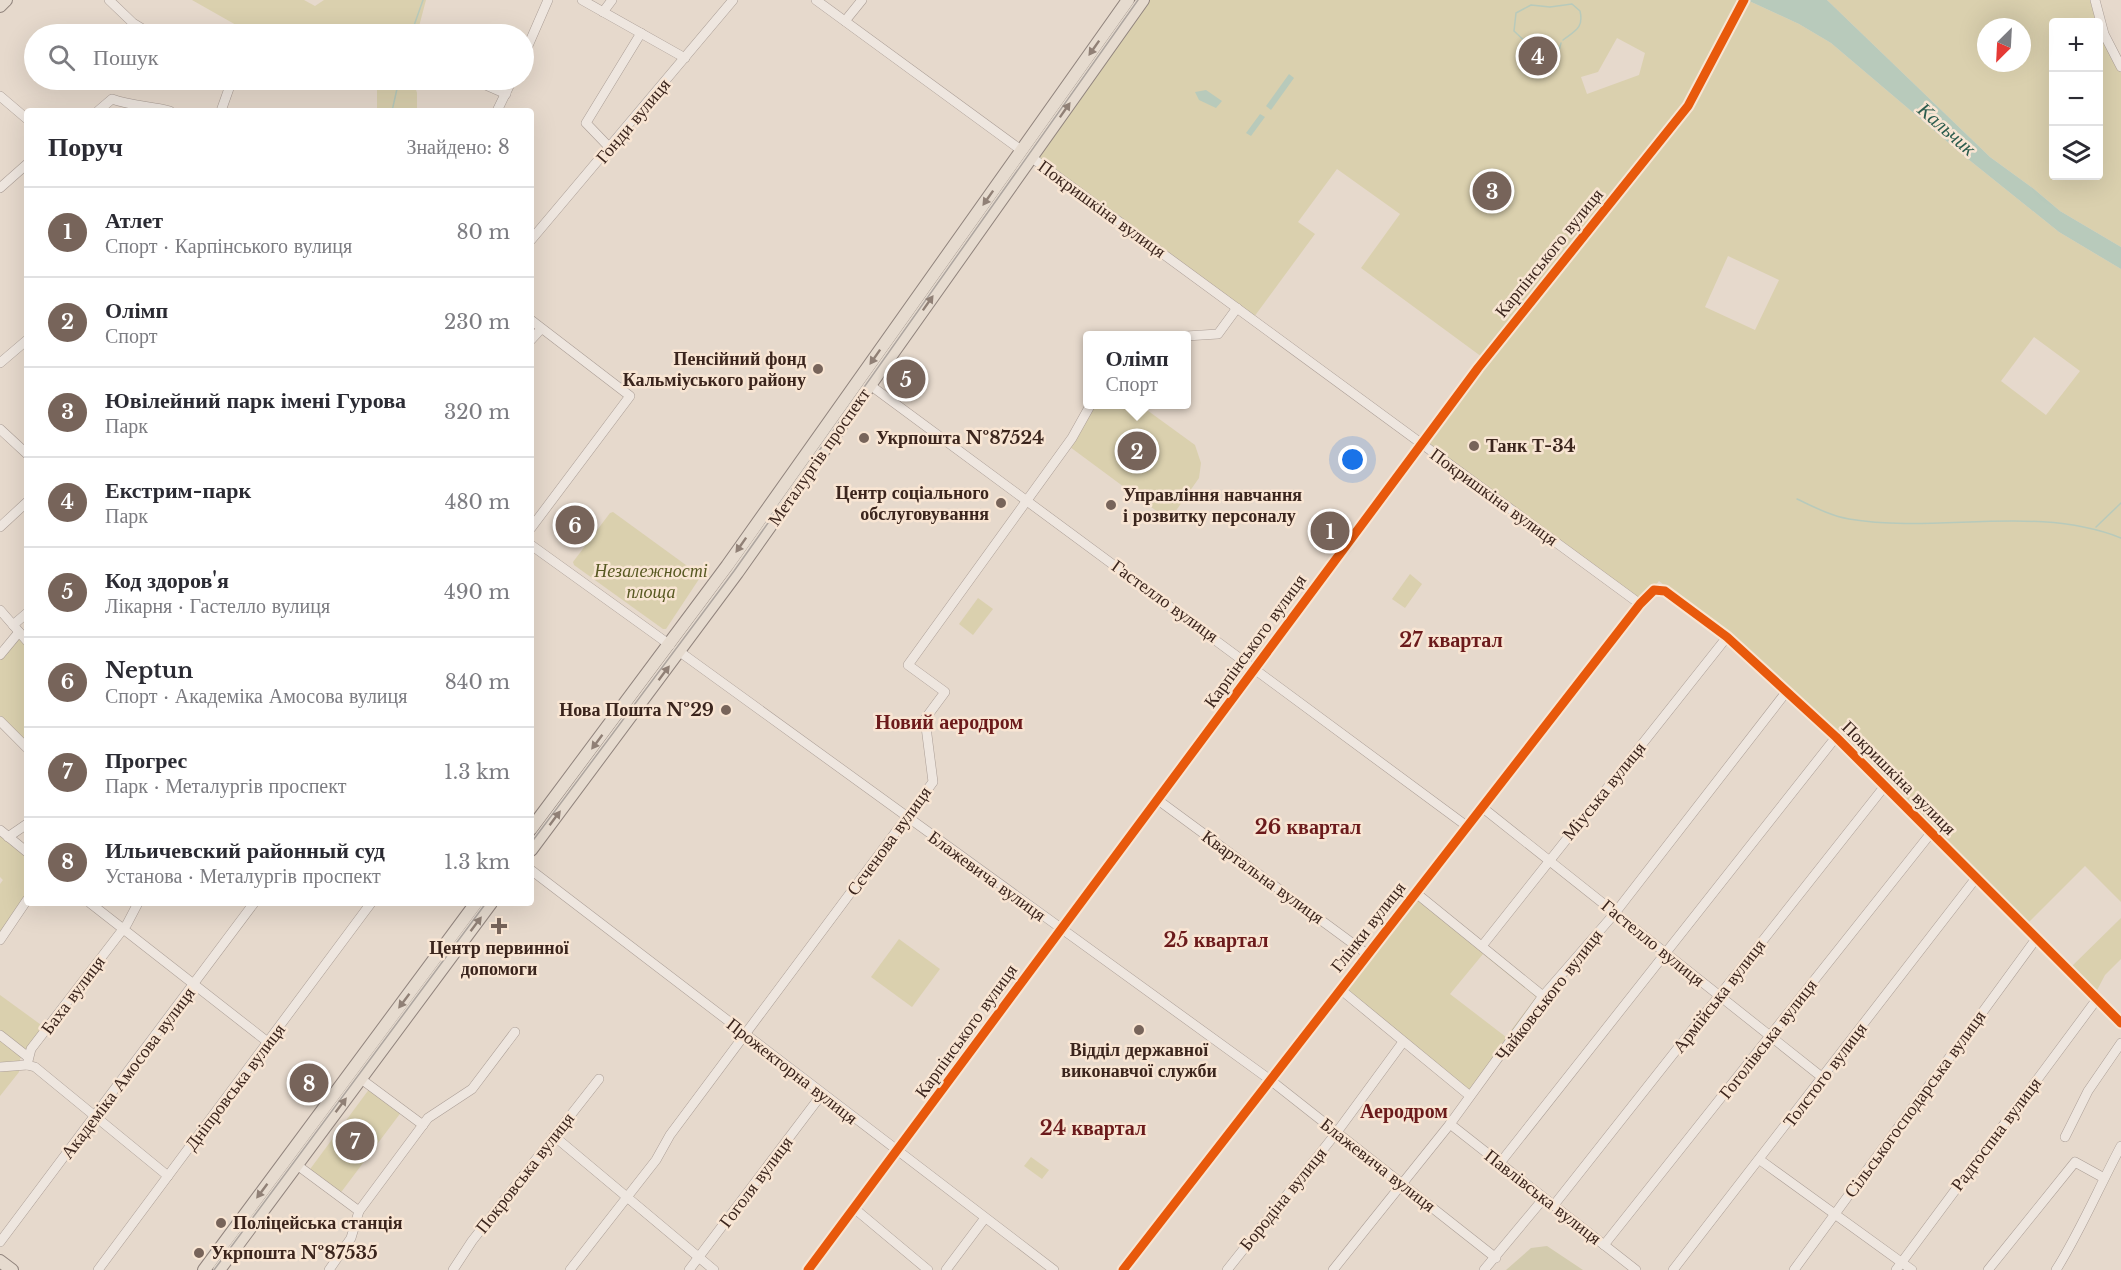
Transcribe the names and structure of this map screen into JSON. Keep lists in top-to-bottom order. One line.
{"streets":{"main road":["Металургів проспект"],"street":["Гонди вулиця","Покришкіна вулиця","Карпінського вулиця","Гастелло вулиця","Міуська вулиця","Сєченова вулиця","Блажевича вулиця","Квартальна вулиця","Глінки вулиця","Баха вулиця","Чайковського вулиця","Армійська вулиця","Гоголівська вулиця","Прожекторна вулиця","Академіка Амосова вулиця","Толстого вулиця","Дніпровська вулиця","Сільськогосподарська вулиця","Радгоспна вулиця","Покровська вулиця","Гоголя вулиця","Павлівська вулиця","Бородіна вулиця"]},"crossings":[["Покришкіна вулиця","Карпінського вулиця"],["Покришкіна вулиця","Металургів проспект"],["Покришкіна вулиця","Міуська вулиця"],["Покришкіна вулиця","Глінки вулиця"],["Покришкіна вулиця","Чайковського вулиця"],["Покришкіна вулиця","Армійська вулиця"],["Покришкіна вулиця","Гоголівська вулиця"],["Покришкіна вулиця","Толстого вулиця"],["Покришкіна вулиця","Сільськогосподарська вулиця"],["Покришкіна вулиця","Радгоспна вулиця"],["Карпінського вулиця","Гастелло вулиця"],["Карпінського вулиця","Блажевича вулиця"],["Карпінського вулиця","Квартальна вулиця"],["Карпінського вулиця","Прожекторна вулиця"],["Металургів проспект","Гастелло вулиця"],["Металургів проспект","Блажевича вулиця"],["Гастелло вулиця","Міуська вулиця"],["Гастелло вулиця","Сєченова вулиця"],["Гастелло вулиця","Глінки вулиця"],["Гастелло вулиця","Чайковського вулиця"],["Гастелло вулиця","Армійська вулиця"],["Гастелло вулиця","Гоголівська вулиця"],["Гастелло вулиця","Толстого вулиця"],["Сєченова вулиця","Блажевича вулиця"],["Сєченова вулиця","Прожекторна вулиця"],["Блажевича вулиця","Глінки вулиця"],["Блажевича вулиця","Чайковського вулиця"],["Блажевича вулиця","Бородіна вулиця"],["Квартальна вулиця","Глінки вулиця"],["Чайковського вулиця","Павлівська вулиця"],["Армійська вулиця","Павлівська вулиця"],["Гоголівська вулиця","Павлівська вулиця"],["Прожекторна вулиця","Гоголя вулиця"]],"districts":["27 квартал","Новий аеродром","26 квартал","25 квартал","Аеродром","24 квартал"],"water":["Кальчик"],"parks":["Незалежності площа"],"places":{"other":["Пенсійний фонд Кальміуського району","Укрпошта №87524","Танк Т-34","Центр соціального обслуговування","Управління навчання і розвитку персоналу","Нова Пошта №29","Відділ державної виконавчої служби","Поліцейська станція","Укрпошта №87535"],"health":["Центр первинної допомоги"]},"north":"bottom left","page":{"map_buttons":["+","−"],"search":"Пошук","pins":["4","3","5","2","6","1","8","7"],"heading":["Поруч","Знайдено: 8"],"list":[{"mark":"1","name":"Атлет","note":"Спорт · Карпінського вулиця","value":"80 m"},{"mark":"2","name":"Олімп","note":"Спорт","value":"230 m"},{"mark":"3","name":"Ювілейний парк імені Гурова","note":"Парк","value":"320 m"},{"mark":"4","name":"Екстрим-парк","note":"Парк","value":"480 m"},{"mark":"5","name":"Код здоров'я","note":"Лікарня · Гастелло вулиця","value":"490 m"},{"mark":"6","name":"Neptun","note":"Спорт · Академіка Амосова вулиця","value":"840 m"},{"mark":"7","name":"Прогрес","note":"Парк · Металургів проспект","value":"1.3 km"},{"mark":"8","name":"Ильичевский районный суд","note":"Установа · Металургів проспект","value":"1.3 km"}],"popup":["Олімп","Спорт"]}}
